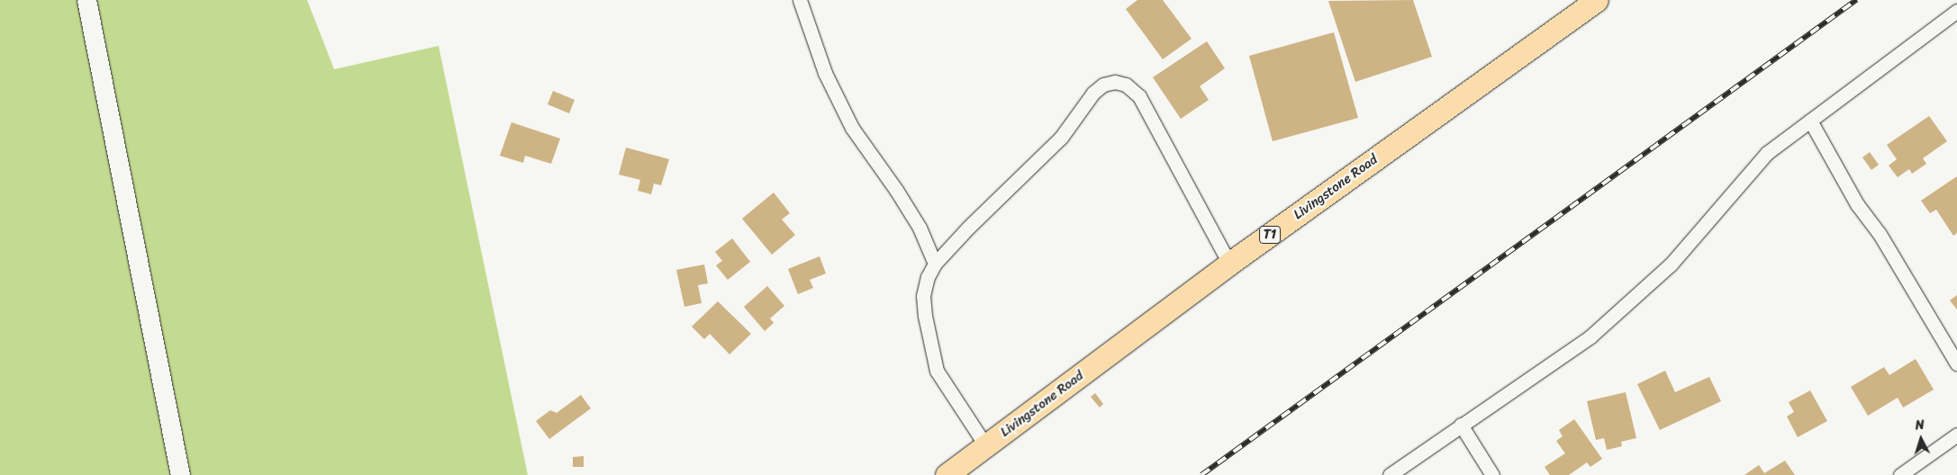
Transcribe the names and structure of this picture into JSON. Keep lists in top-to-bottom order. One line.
{"streets":{"highway":["Livingstone Road","T1"]},"north":"top"}
